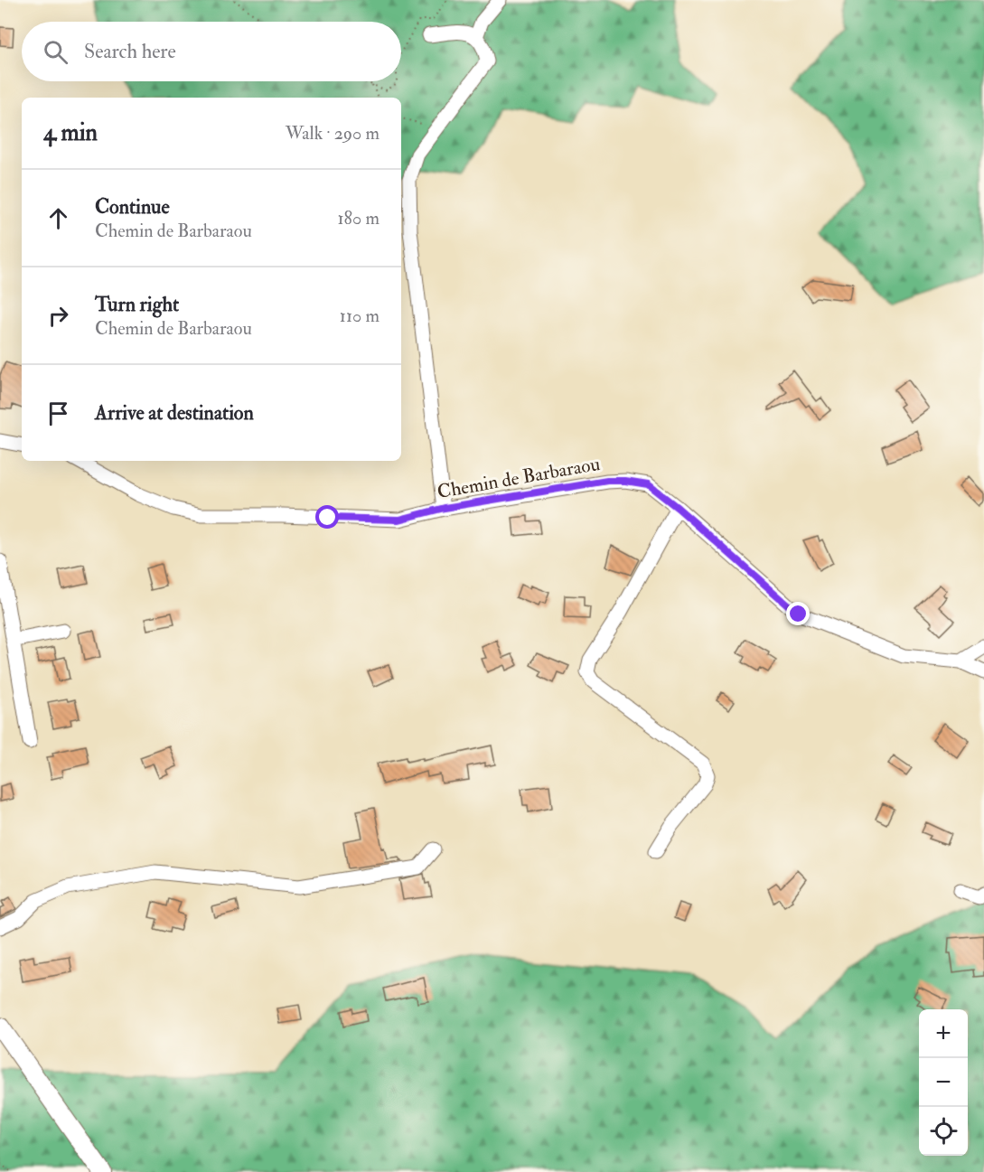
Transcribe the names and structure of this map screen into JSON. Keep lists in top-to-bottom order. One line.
{"streets":{"street":["Chemin de Barbaraou"]},"page":{"search":"Search here","heading":["4 min","Walk · 290 m"],"list":[["Continue","Chemin de Barbaraou","180 m"],["Turn right","Chemin de Barbaraou","110 m"],"Arrive at destination"],"map_buttons":["+","−"]}}
